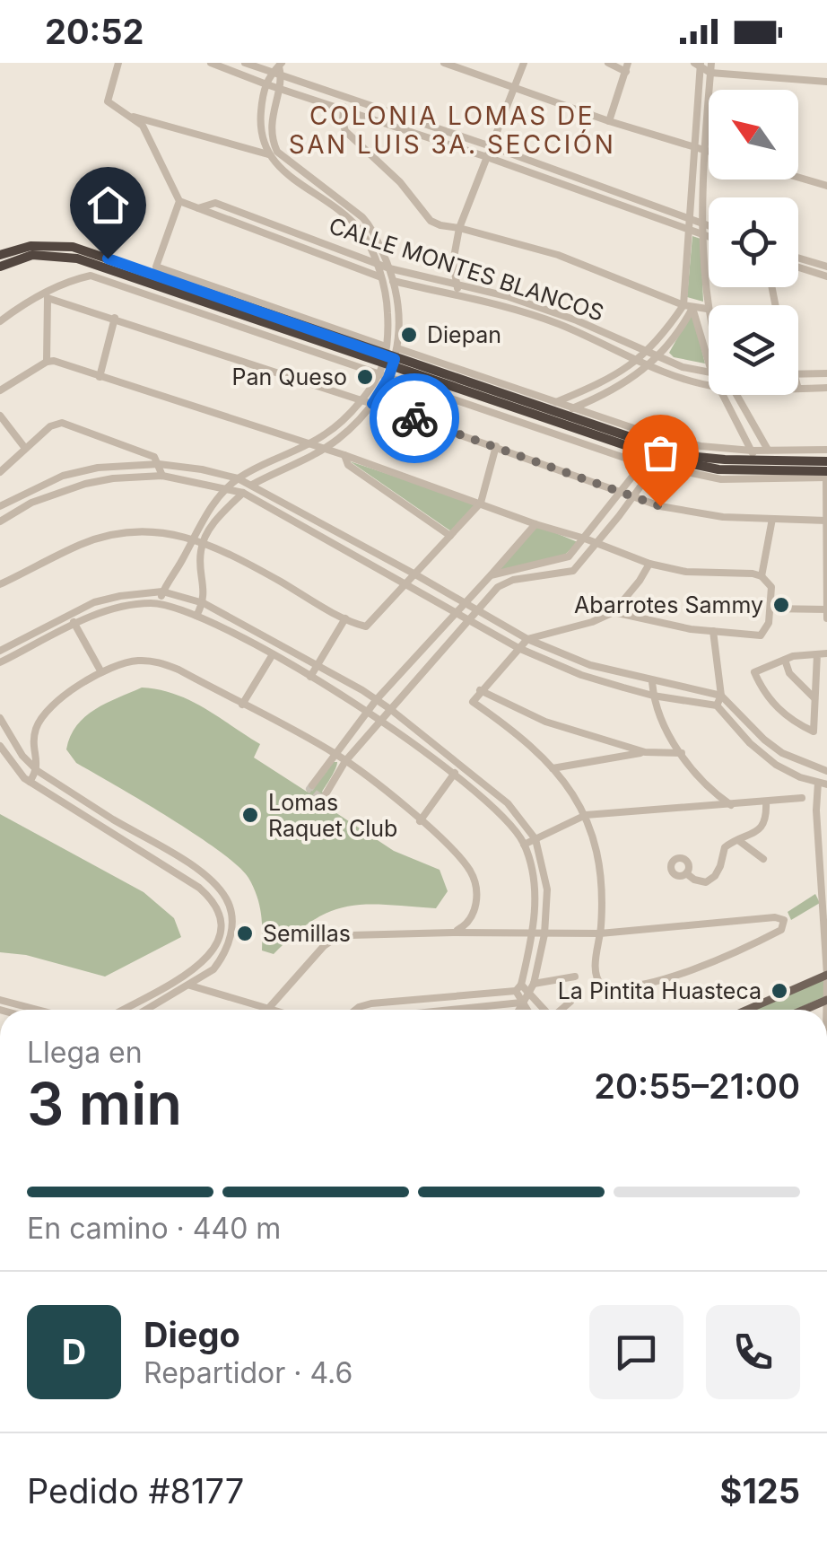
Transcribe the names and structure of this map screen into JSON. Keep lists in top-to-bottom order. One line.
{"streets":{"street":["CALLE MONTES BLANCOS"]},"districts":["COLONIA LOMAS DE SAN LUIS 3A. SECCIÓN"],"places":["Diepan","Pan Queso","Abarrotes Sammy","Lomas Raquet Club","Semillas","La Pintita Huasteca"],"north":"top left","page":{"status":"20:52","heading":["3 min","Llega en","20:55–21:00"],"panel":["Diego","Repartidor · 4.6","Pedido #8177","$125"],"bar":"En camino · 440 m","round":"D"}}
